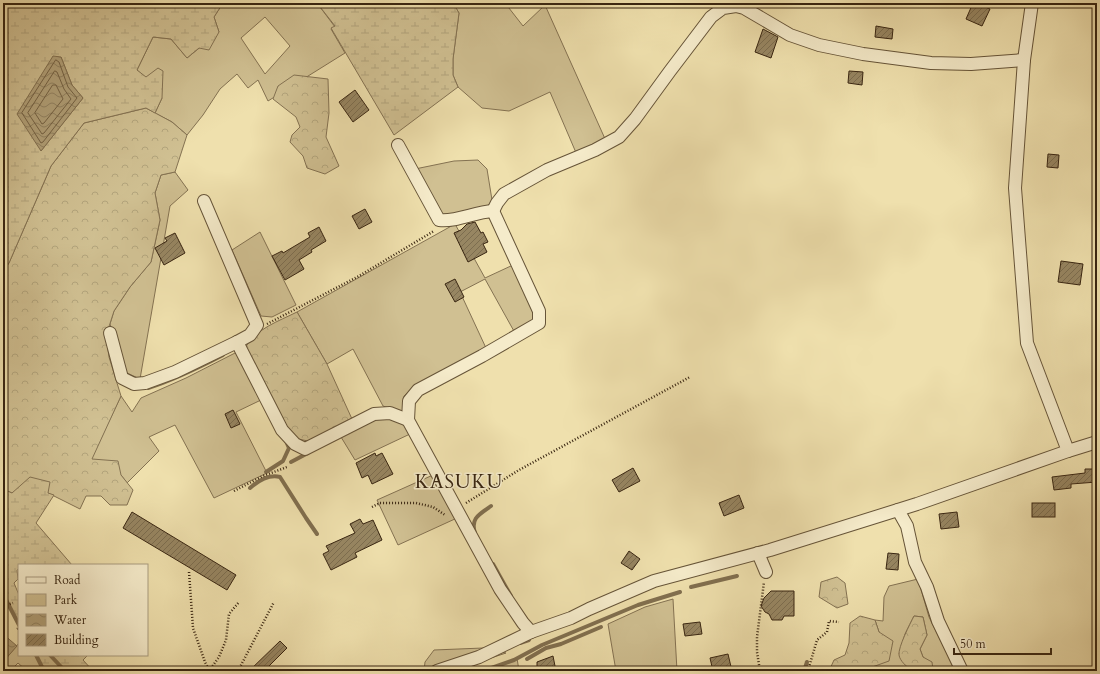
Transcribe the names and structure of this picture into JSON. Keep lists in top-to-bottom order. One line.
{"districts":["KASUKU"],"legend":["Road","Park","Water","Building"],"scale_bar":"50 m"}
